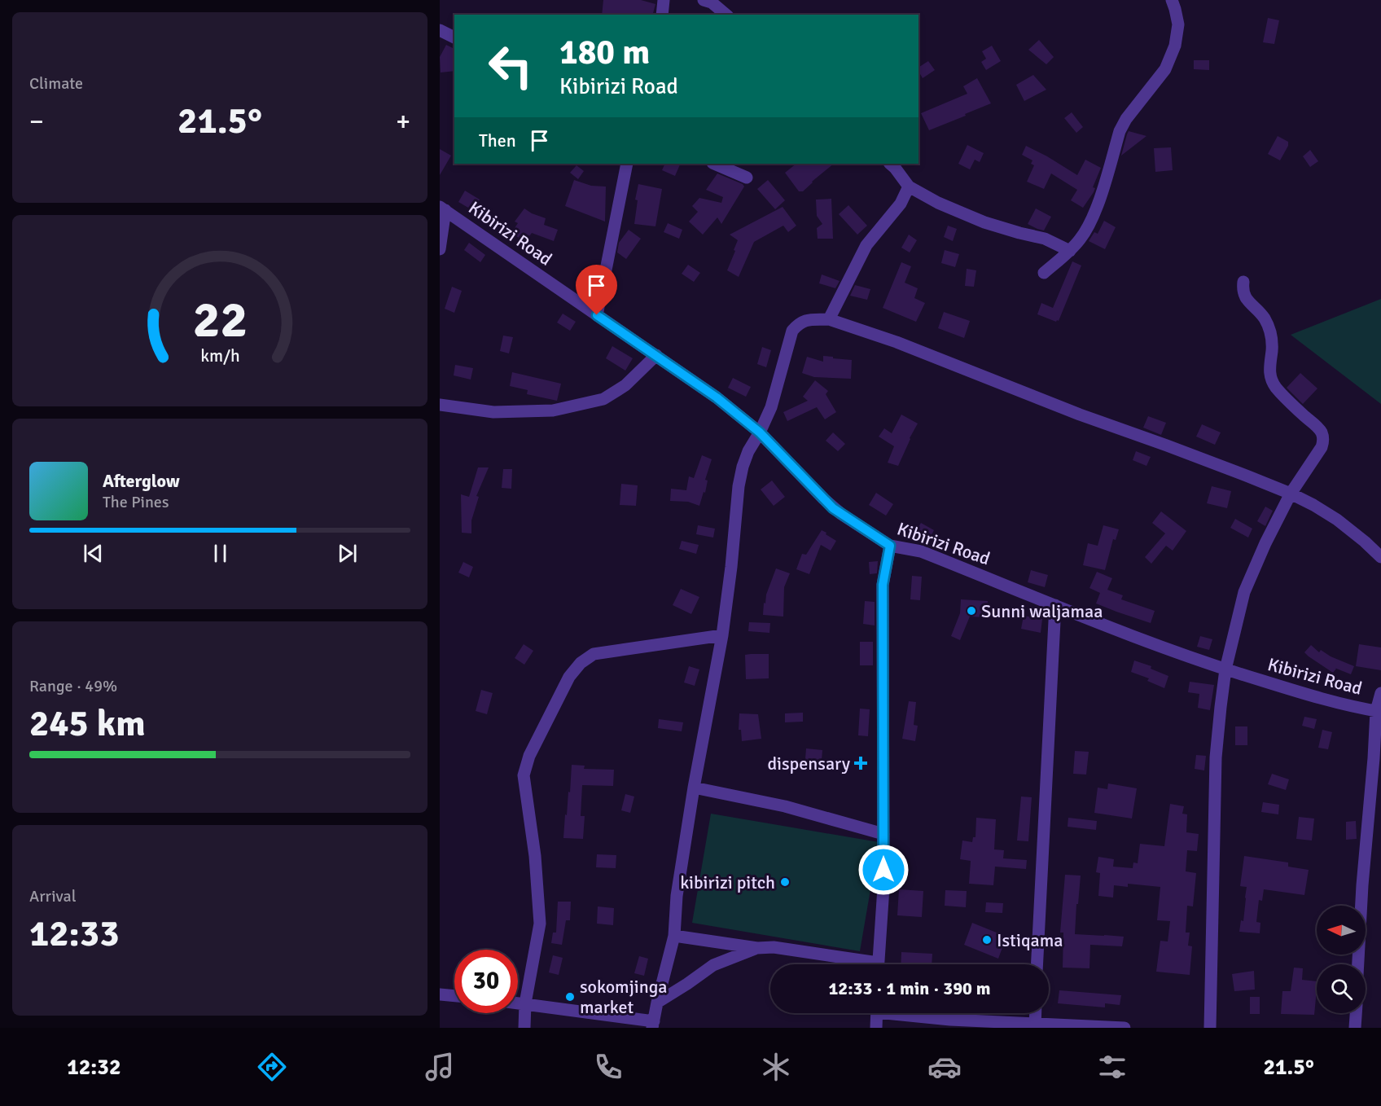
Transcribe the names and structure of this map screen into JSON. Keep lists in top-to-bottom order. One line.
{"streets":{"street":["Kibirizi Road"]},"places":{"other":["Sunni waljamaa","kibirizi pitch","Istiqama","sokomjinga market"],"health":["dispensary"]},"north":"left","page":{"tile":["Climate",["Range · 49%","245 km"],["Arrival","12:33"]],"turn":["180 m","Kibirizi Road"],"heat":["−","21.5°","+"],"then":"Then","song":["Afterglow","The Pines"],"limit":"30","trip":"12:33 · 1 min · 390 m","tabs":["12:32","21.5°"],"gauge":["22","km/h"]}}
